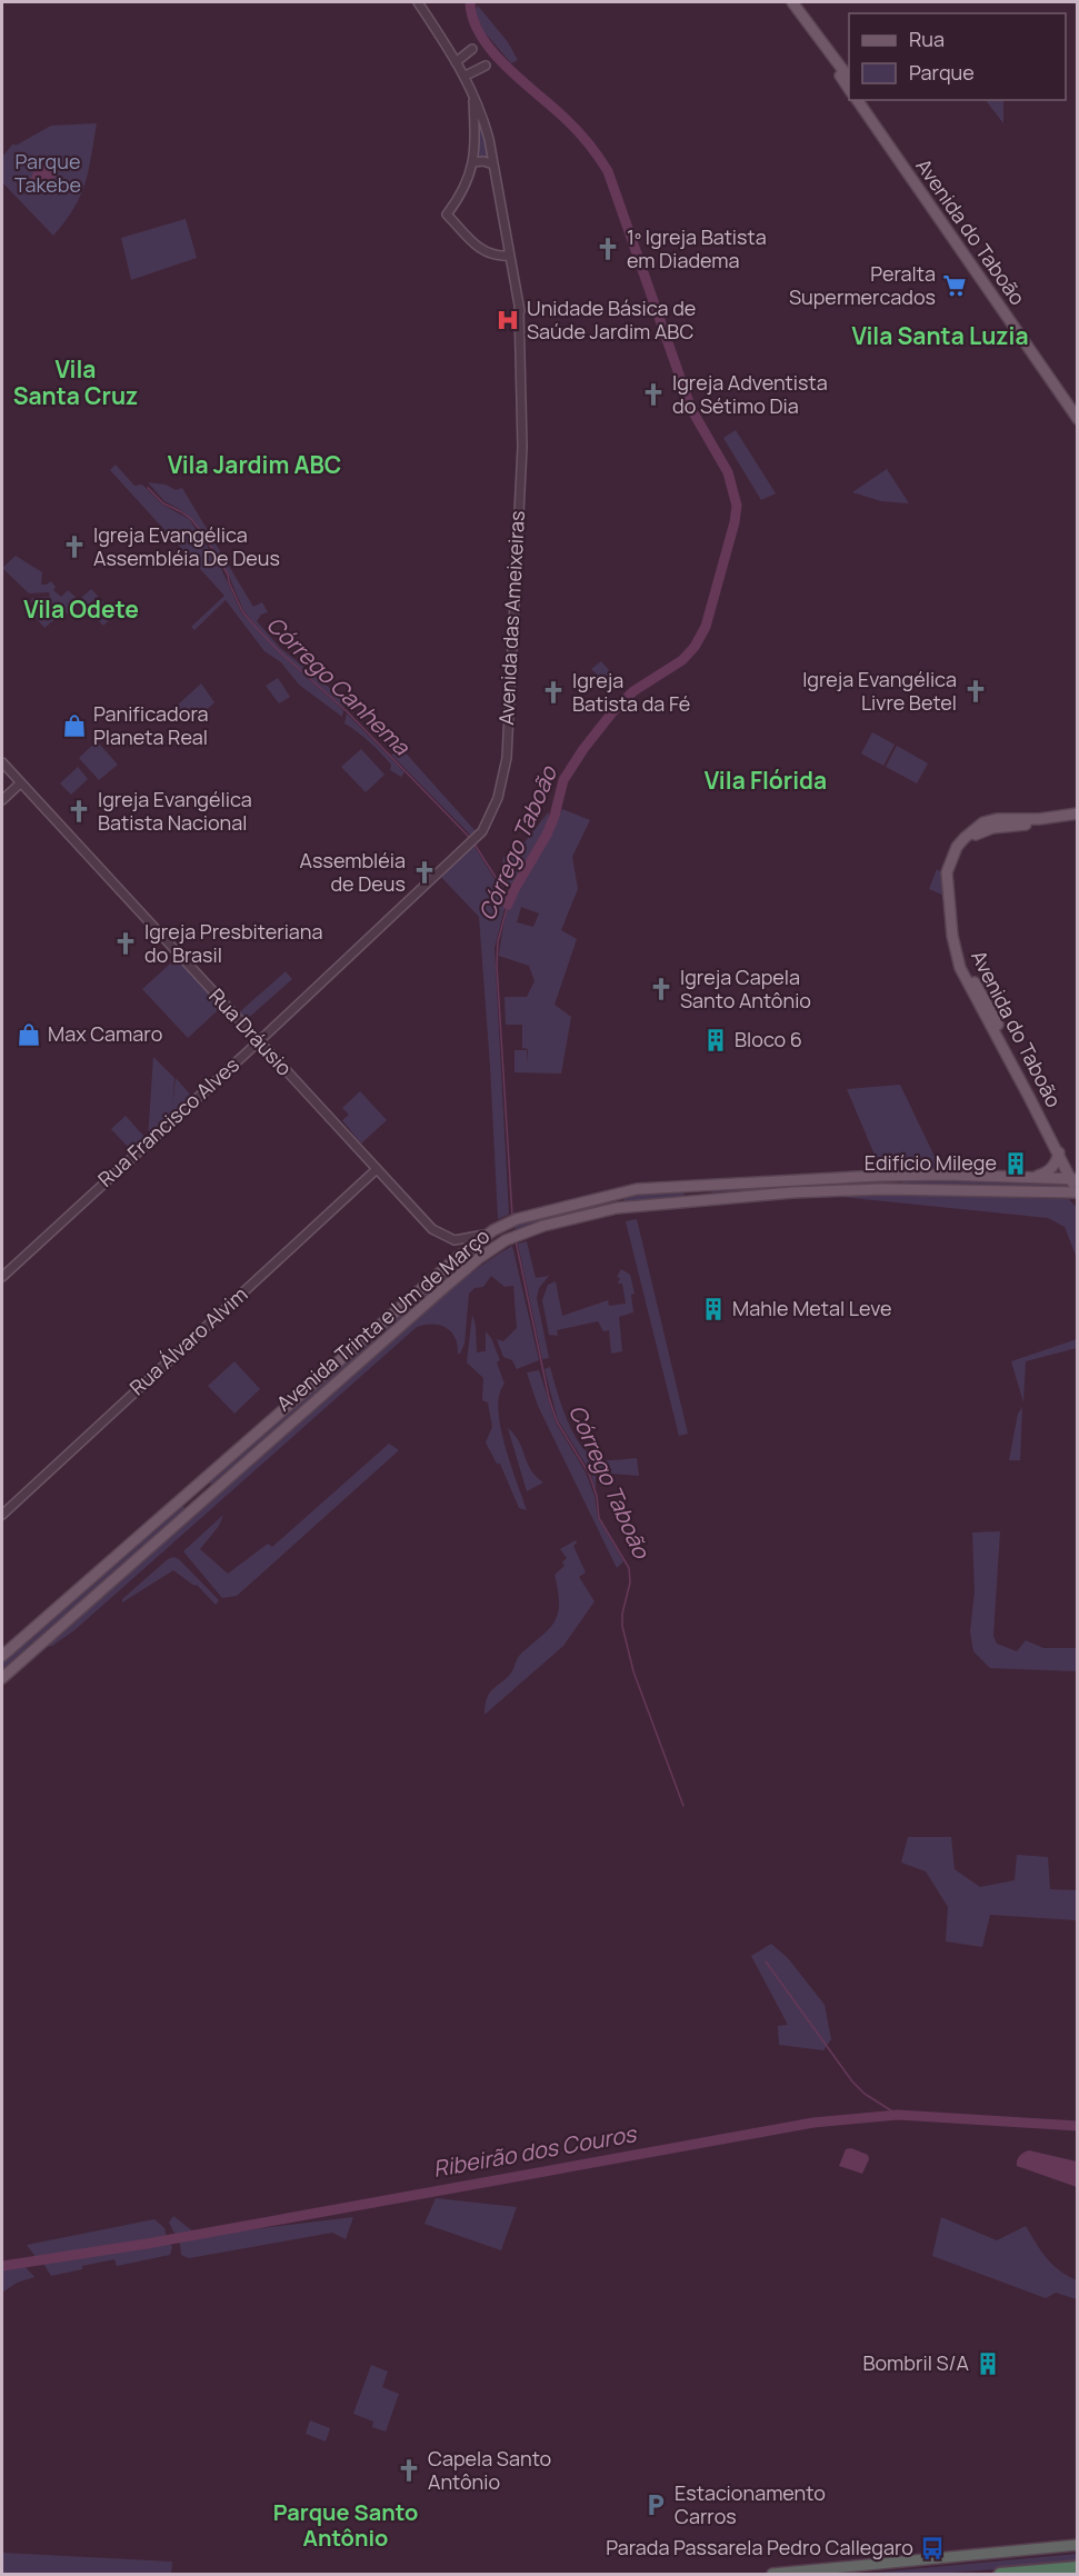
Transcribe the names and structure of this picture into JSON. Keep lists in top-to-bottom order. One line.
{"streets":{"main road":["Avenida do Taboão","Avenida Trinta e Um de Março"],"street":["Avenida das Ameixeiras","Rua Dráusio","Rua Francisco Alves","Rua Álvaro Alvim"]},"crossings":[["Avenida do Taboão","Avenida Trinta e Um de Março"],["Avenida das Ameixeiras","Rua Francisco Alves"],["Rua Dráusio","Rua Francisco Alves"],["Rua Dráusio","Avenida Trinta e Um de Março"],["Rua Dráusio","Rua Álvaro Alvim"]],"districts":["Vila Santa Luzia","Vila Santa Cruz","Vila Jardim ABC","Vila Odete","Vila Flórida","Parque Santo Antônio"],"water":["Córrego Canhema","Córrego Taboão","Ribeirão dos Couros"],"parks":["Parque Takebe"],"places":{"church":["1º Igreja Batista em Diadema","Igreja Adventista do Sétimo Dia","Igreja Evangélica Assembléia De Deus","Igreja Evangélica Livre Betel","Igreja Batista da Fé","Igreja Evangélica Batista Nacional","Assembléia de Deus","Igreja Presbiteriana do Brasil","Igreja Capela Santo Antônio","Capela Santo Antônio"],"supermarket":["Peralta Supermercados"],"hospital":["Unidade Básica de Saúde Jardim ABC"],"shop":["Panificadora Planeta Real","Max Camaro"],"building":["Bloco 6","Edifício Milege","Mahle Metal Leve","Bombril S/A"],"parking":["Estacionamento Carros"],"bus stop":["Parada Passarela Pedro Callegaro"]},"legend":["Rua","Parque"]}
